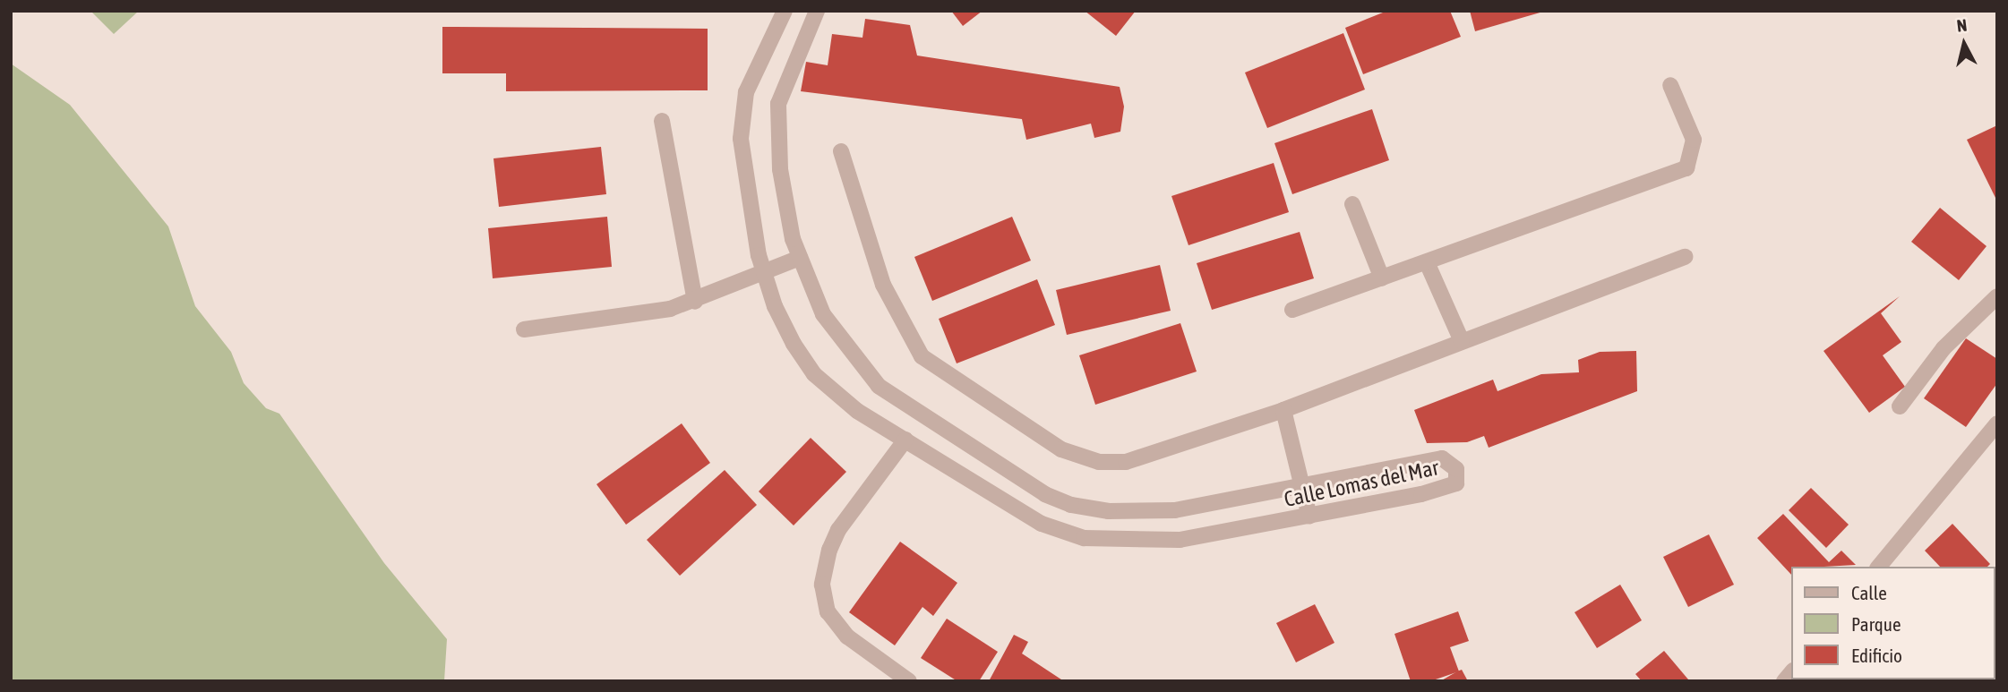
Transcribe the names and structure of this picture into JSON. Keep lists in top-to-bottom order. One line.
{"streets":{"street":["Calle Lomas del Mar"]},"legend":["Calle","Parque","Edificio"],"north":"top"}
